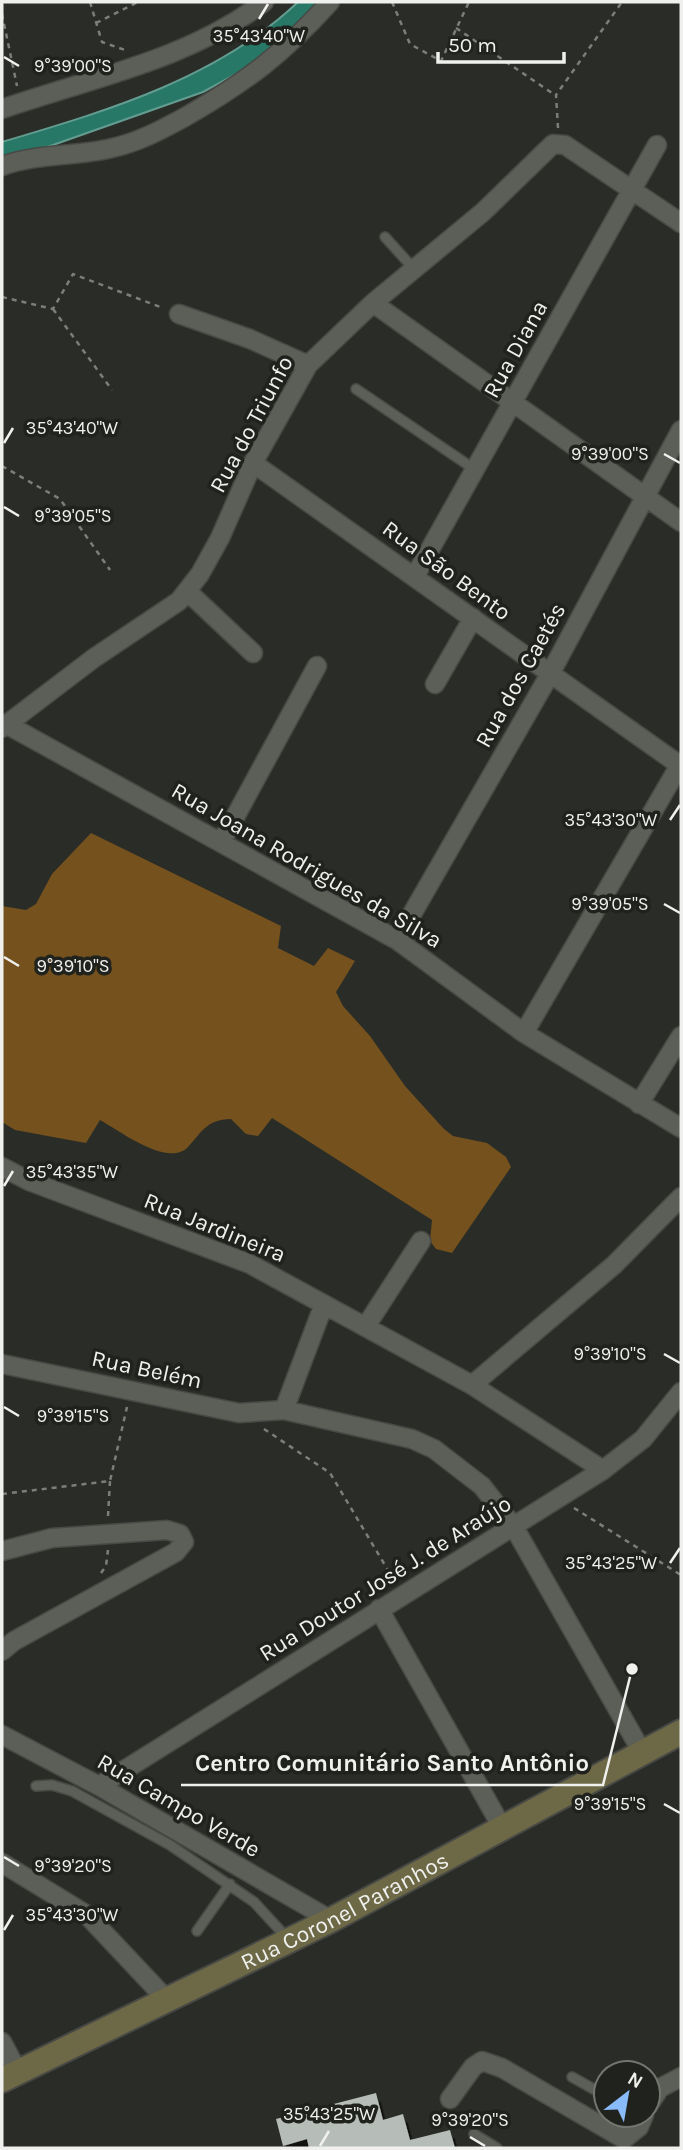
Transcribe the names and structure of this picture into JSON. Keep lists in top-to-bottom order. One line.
{"streets":{"street":["Rua Diana","Rua do Triunfo","Rua São Bento","Rua dos Caetés","Rua Joana Rodrigues da Silva","Rua Jardineira","Rua Belém","Rua Doutor José J. de Araújo","Rua Campo Verde","Rua Coronel Paranhos"]},"crossings":[["Rua Diana","Rua São Bento"],["Rua do Triunfo","Rua São Bento"],["Rua do Triunfo","Rua Joana Rodrigues da Silva"],["Rua São Bento","Rua dos Caetés"],["Rua dos Caetés","Rua Joana Rodrigues da Silva"],["Rua Jardineira","Rua Doutor José J. de Araújo"],["Rua Belém","Rua Doutor José J. de Araújo"],["Rua Belém","Rua Coronel Paranhos"],["Rua Doutor José J. de Araújo","Rua Campo Verde"],["Rua Campo Verde","Rua Coronel Paranhos"]],"places":["Centro Comunitário Santo Antônio"],"scale_bar":"50 m","north":"top right","coordinates":["35°43'40\"W","9°39'00\"S","9°39'05\"S","35°43'30\"W","9°39'10\"S","35°43'35\"W","9°39'15\"S","35°43'25\"W","9°39'20\"S"]}
